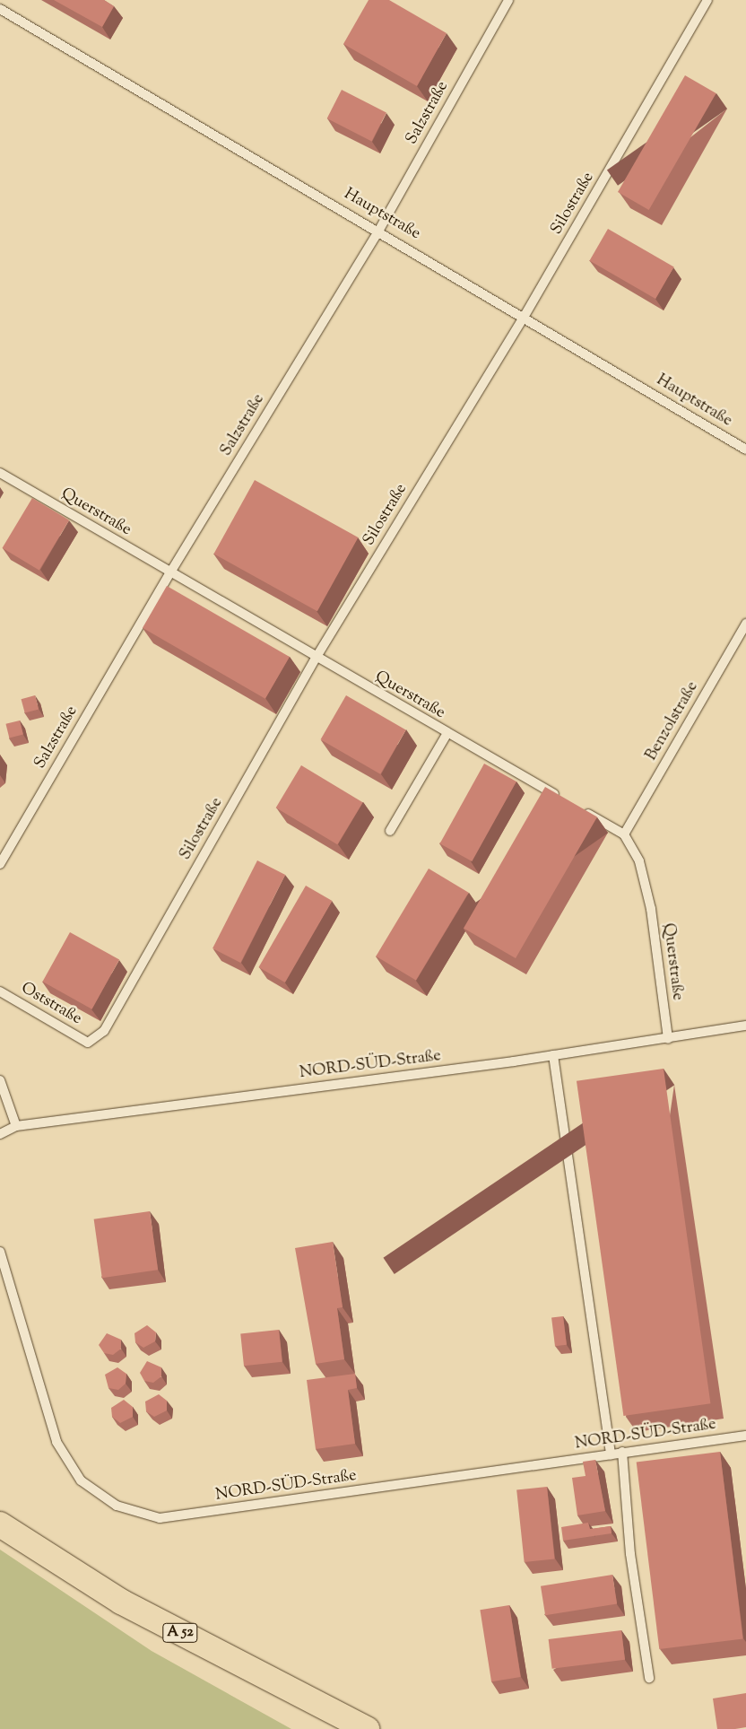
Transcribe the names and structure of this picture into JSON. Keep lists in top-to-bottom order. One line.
{"streets":{"highway":["A 52"],"lane":["Salzstraße","Silostraße","Hauptstraße","Querstraße","Benzolstraße","Oststraße","NORD-SÜD-Straße"]},"crossings":[["Salzstraße","Hauptstraße"],["Salzstraße","Querstraße"],["Silostraße","Hauptstraße"],["Silostraße","Querstraße"],["Silostraße","Oststraße"],["Querstraße","Benzolstraße"],["Querstraße","NORD-SÜD-Straße"]]}
